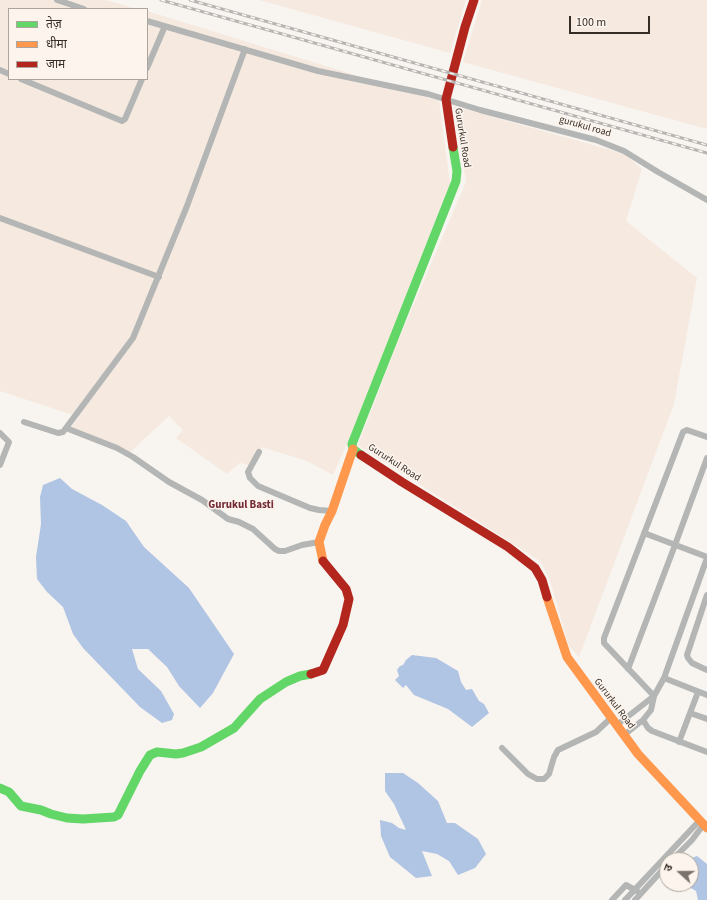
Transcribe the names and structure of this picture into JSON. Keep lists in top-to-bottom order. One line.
{"streets":{"street":["gurukul road","Gururkul Road"]},"crossings":[["gurukul road","Gururkul Road"]],"districts":["Gurukul Basti"],"legend":["तेज़","धीमा","जाम"],"scale_bar":"100 m","north":"left"}
